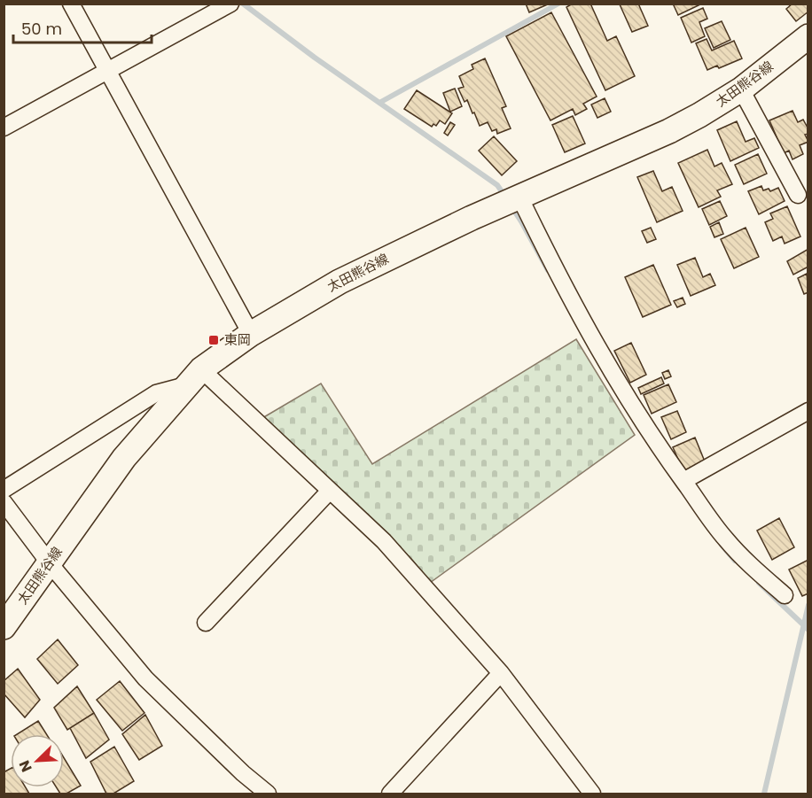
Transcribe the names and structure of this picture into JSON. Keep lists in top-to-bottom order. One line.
{"streets":{"main road":["太田熊谷線"]},"places":{"transit":["東岡"]},"scale_bar":"50 m","north":"bottom left"}
